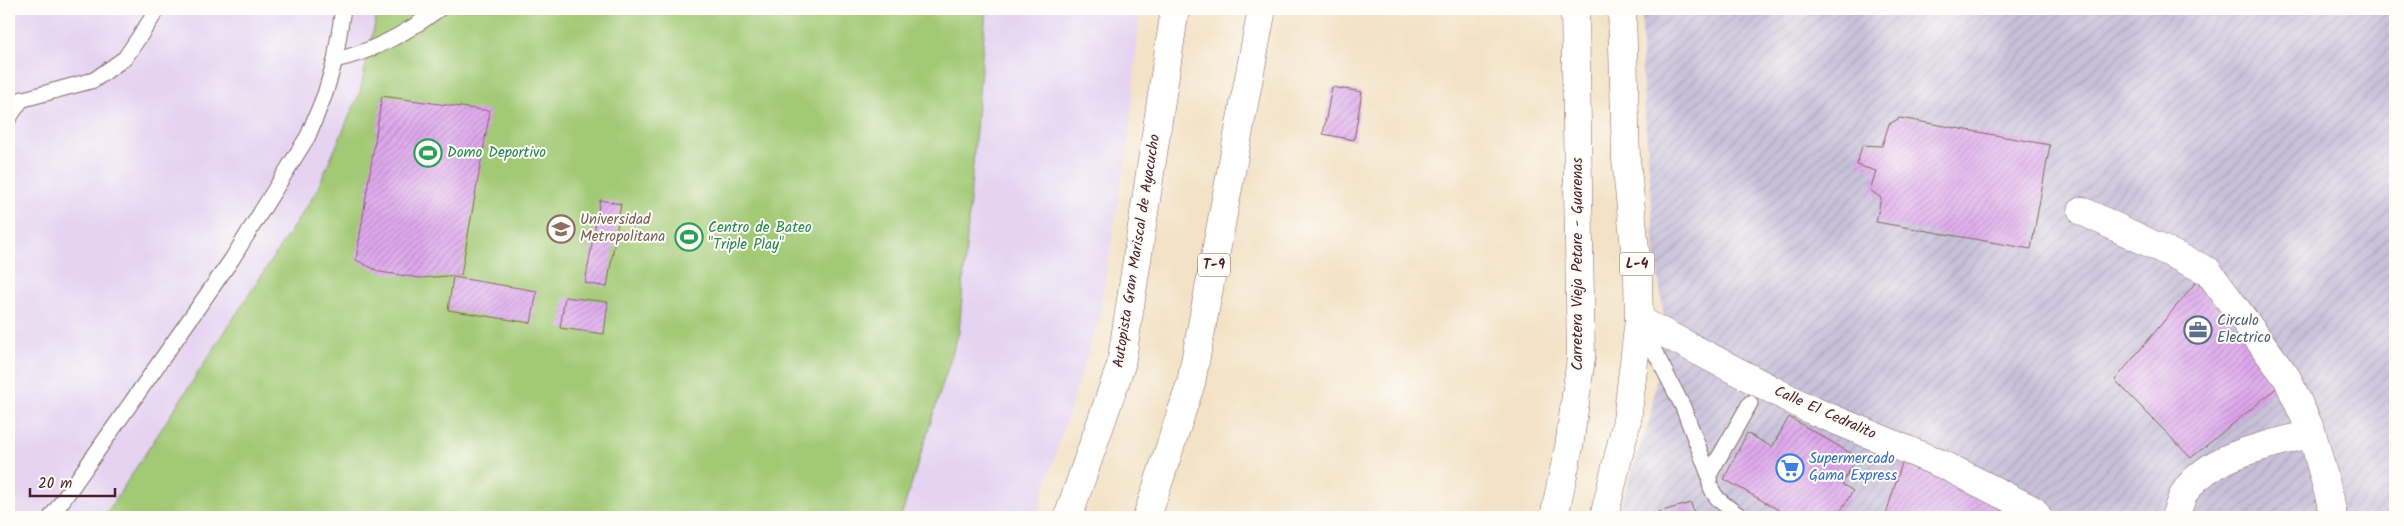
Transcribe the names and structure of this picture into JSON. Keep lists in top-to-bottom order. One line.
{"streets":{"main road":["Autopista Gran Mariscal de Ayacucho","Carretera Vieja Petare - Guarenas","L-4","T-9","Calle El Cedralito"]},"crossings":[["L-4","Calle El Cedralito"]],"places":{"sports":["Domo Deportivo","Centro de Bateo \"Triple Play\""],"school or university":["Universidad Metropolitana"],"office":["Circulo Electrico"],"supermarket":["Supermercado Gama Express"]},"scale_bar":"20 m"}
